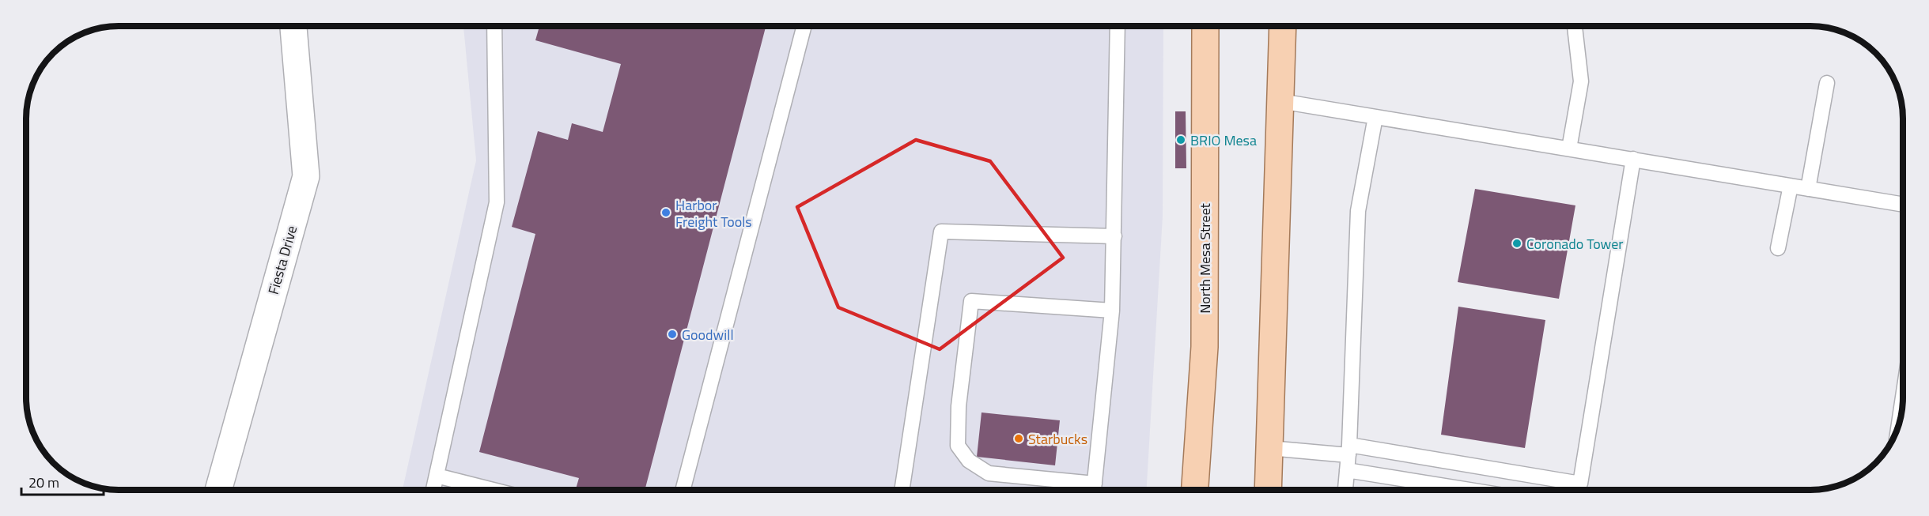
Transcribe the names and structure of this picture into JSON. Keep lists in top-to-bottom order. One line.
{"streets":{"main road":["North Mesa Street"],"street":["Fiesta Drive"]},"places":["BRIO Mesa","Harbor Freight Tools","Coronado Tower","Goodwill","Starbucks"],"scale_bar":"20 m"}
